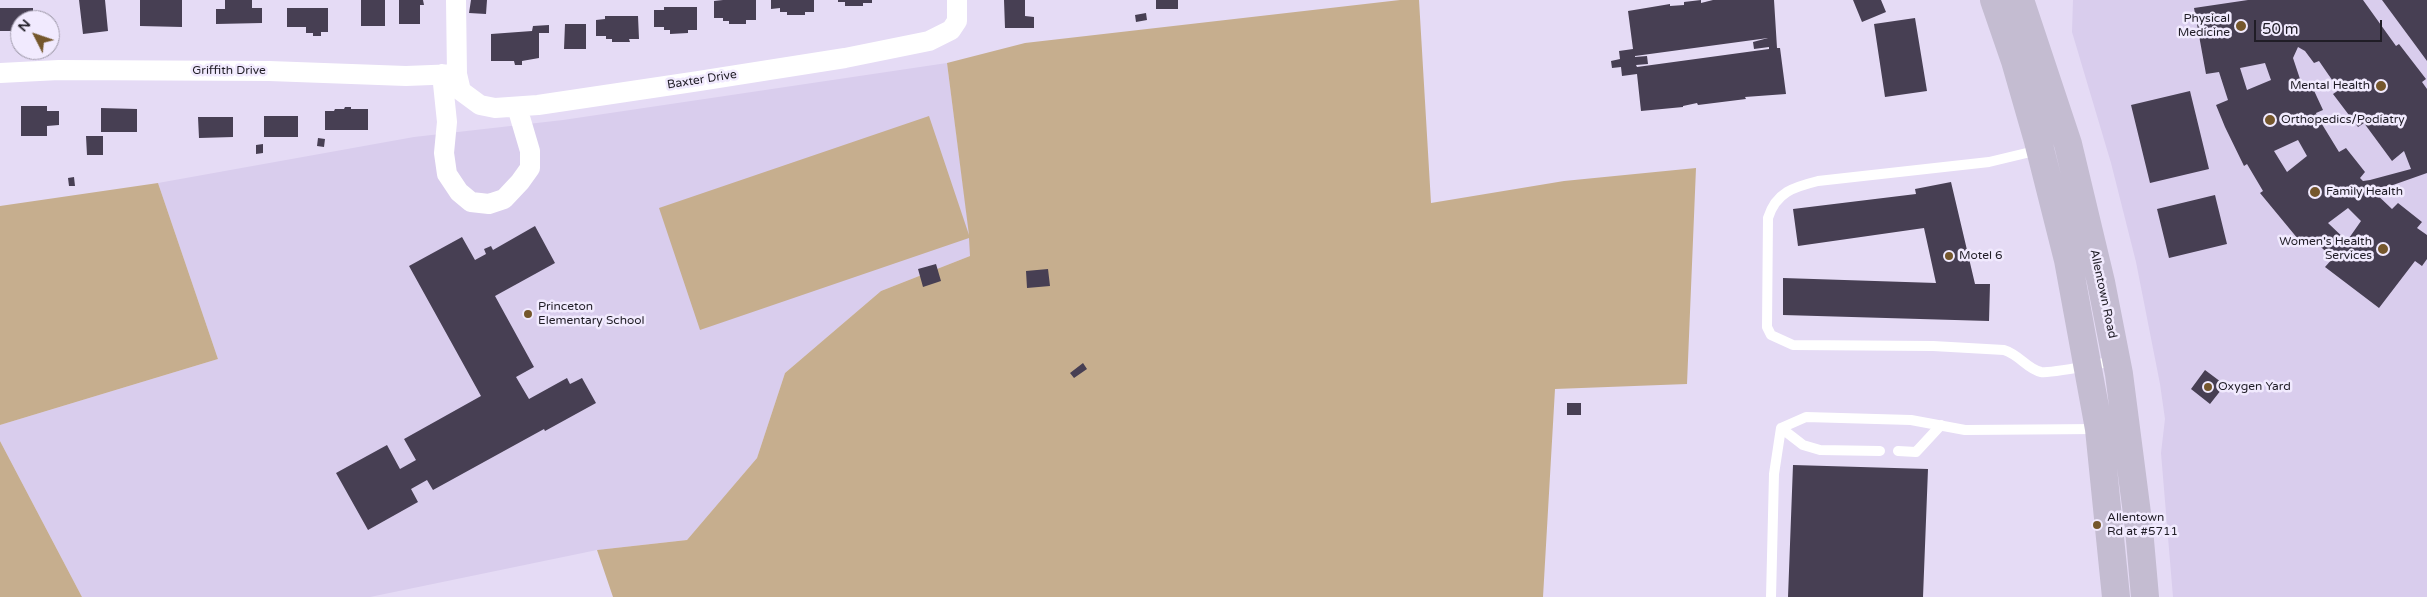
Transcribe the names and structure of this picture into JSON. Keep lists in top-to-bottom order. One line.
{"streets":{"main road":["Allentown Road"],"street":["Griffith Drive","Baxter Drive"]},"crossings":[["Griffith Drive","Baxter Drive"]],"places":["Physical Medicine","Mental Health","Orthopedics/Podiatry","Family Health","Women's Health Services","Motel 6","Princeton Elementary School","Oxygen Yard","Allentown Rd at #5711"],"scale_bar":"50 m","north":"top left"}
